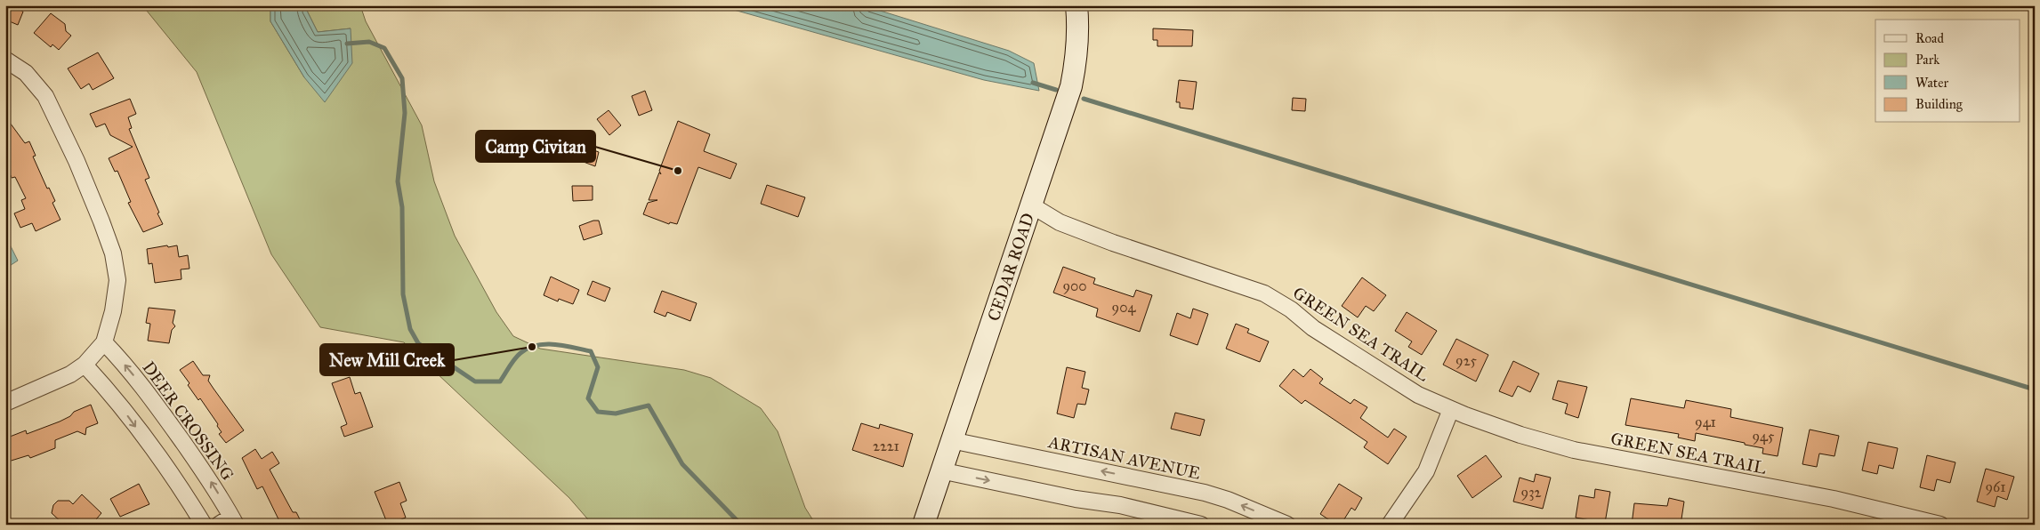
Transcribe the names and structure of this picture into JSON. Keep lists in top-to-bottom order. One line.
{"streets":{"street":["CEDAR ROAD","GREEN SEA TRAIL","DEER CROSSING","ARTISAN AVENUE"]},"crossings":[["CEDAR ROAD","GREEN SEA TRAIL"],["CEDAR ROAD","ARTISAN AVENUE"]],"places":["Camp Civitan","New Mill Creek"],"house_numbers":["900","904","925","941","945","2221","961","932"],"legend":["Road","Park","Water","Building"]}
